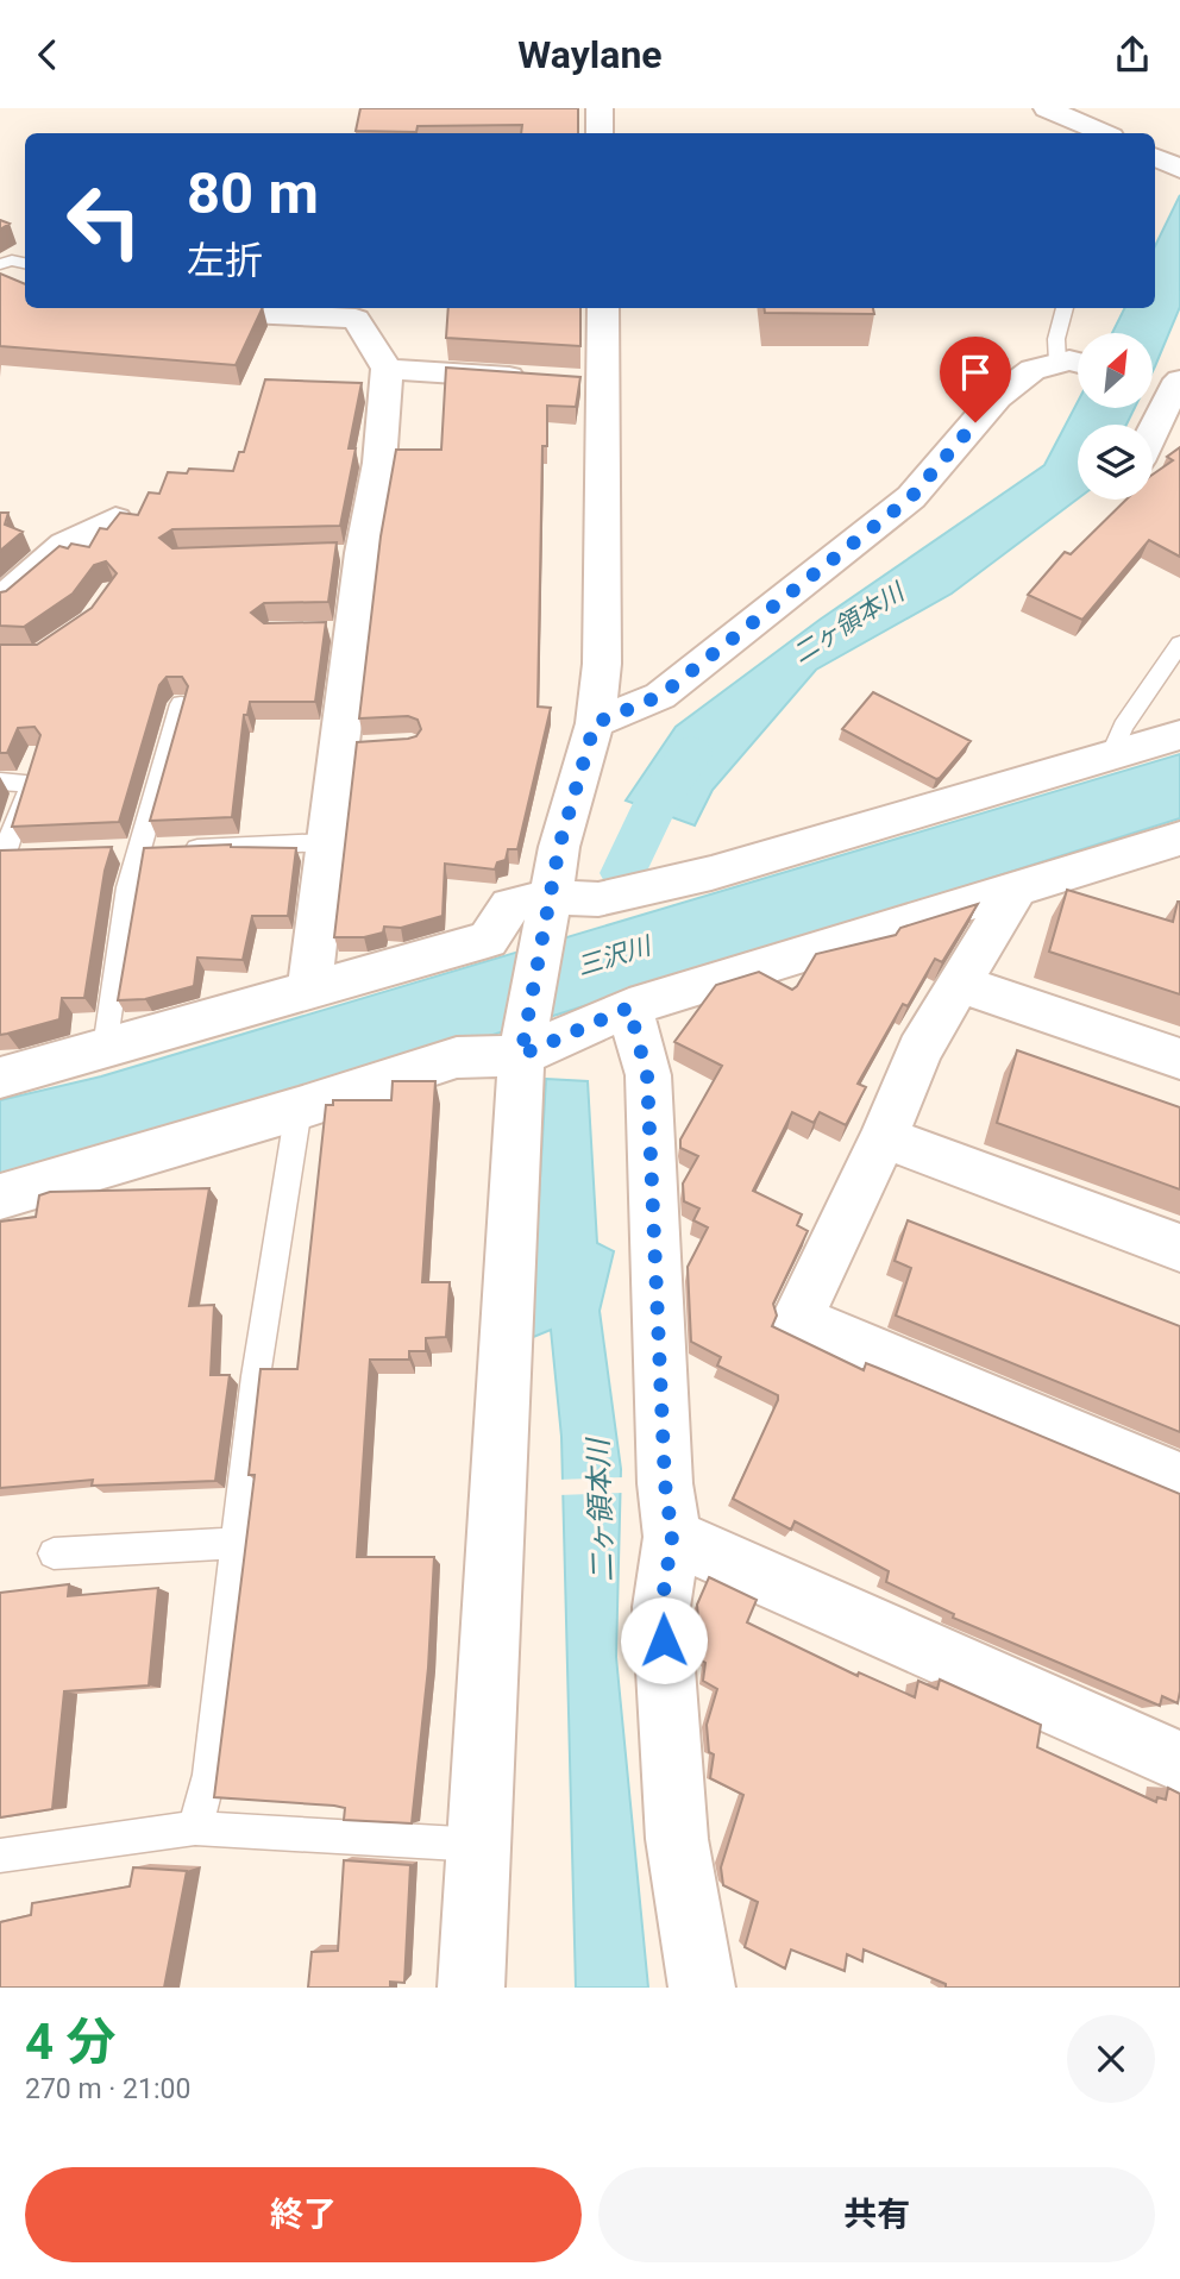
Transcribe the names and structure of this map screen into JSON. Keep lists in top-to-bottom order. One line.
{"water":["二ヶ領本川","三沢川"],"north":"top right","page":{"header":"Waylane","turn":["80 m","左折"],"heading":["4 分","270 m · 21:00"],"buttons":["終了","共有"]}}
